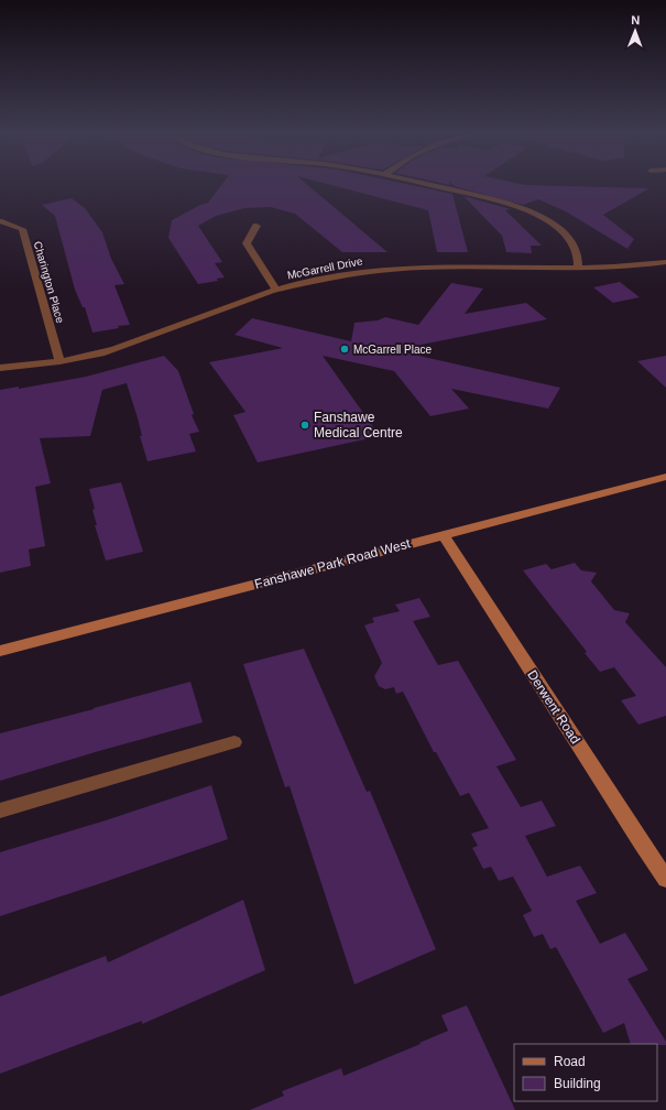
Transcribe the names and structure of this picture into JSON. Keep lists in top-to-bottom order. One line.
{"streets":{"main road":["Fanshawe Park Road West","Derwent Road"],"street":["McGarrell Drive","Charington Place"]},"crossings":[["McGarrell Drive","Charington Place"],["Fanshawe Park Road West","Derwent Road"]],"places":["McGarrell Place","Fanshawe Medical Centre"],"legend":["Road","Building"],"north":"top"}
